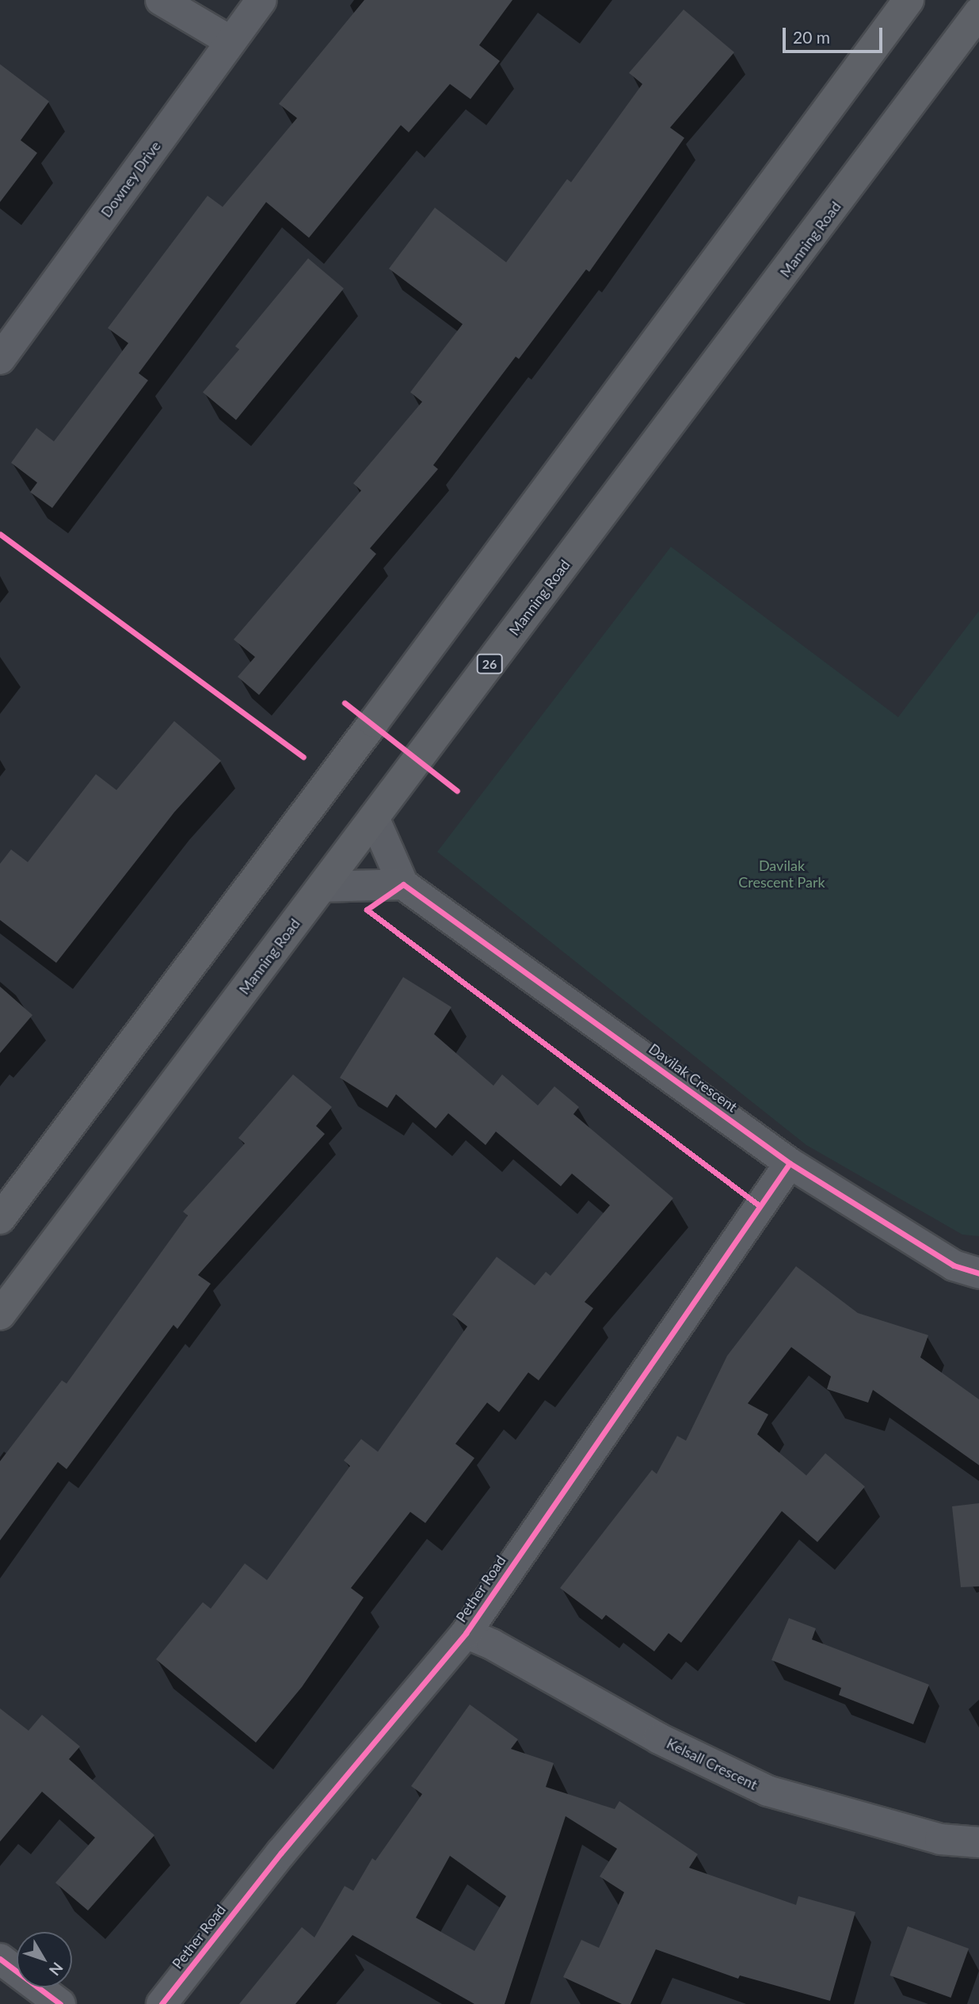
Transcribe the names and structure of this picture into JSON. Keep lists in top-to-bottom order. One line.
{"streets":{"main road":["Manning Road","26"],"street":["Downey Drive","Davilak Crescent","Pether Road","Kelsall Crescent"]},"crossings":[["Davilak Crescent","Pether Road"],["Pether Road","Kelsall Crescent"]],"parks":["Davilak Crescent Park"],"scale_bar":"20 m","north":"bottom right"}
